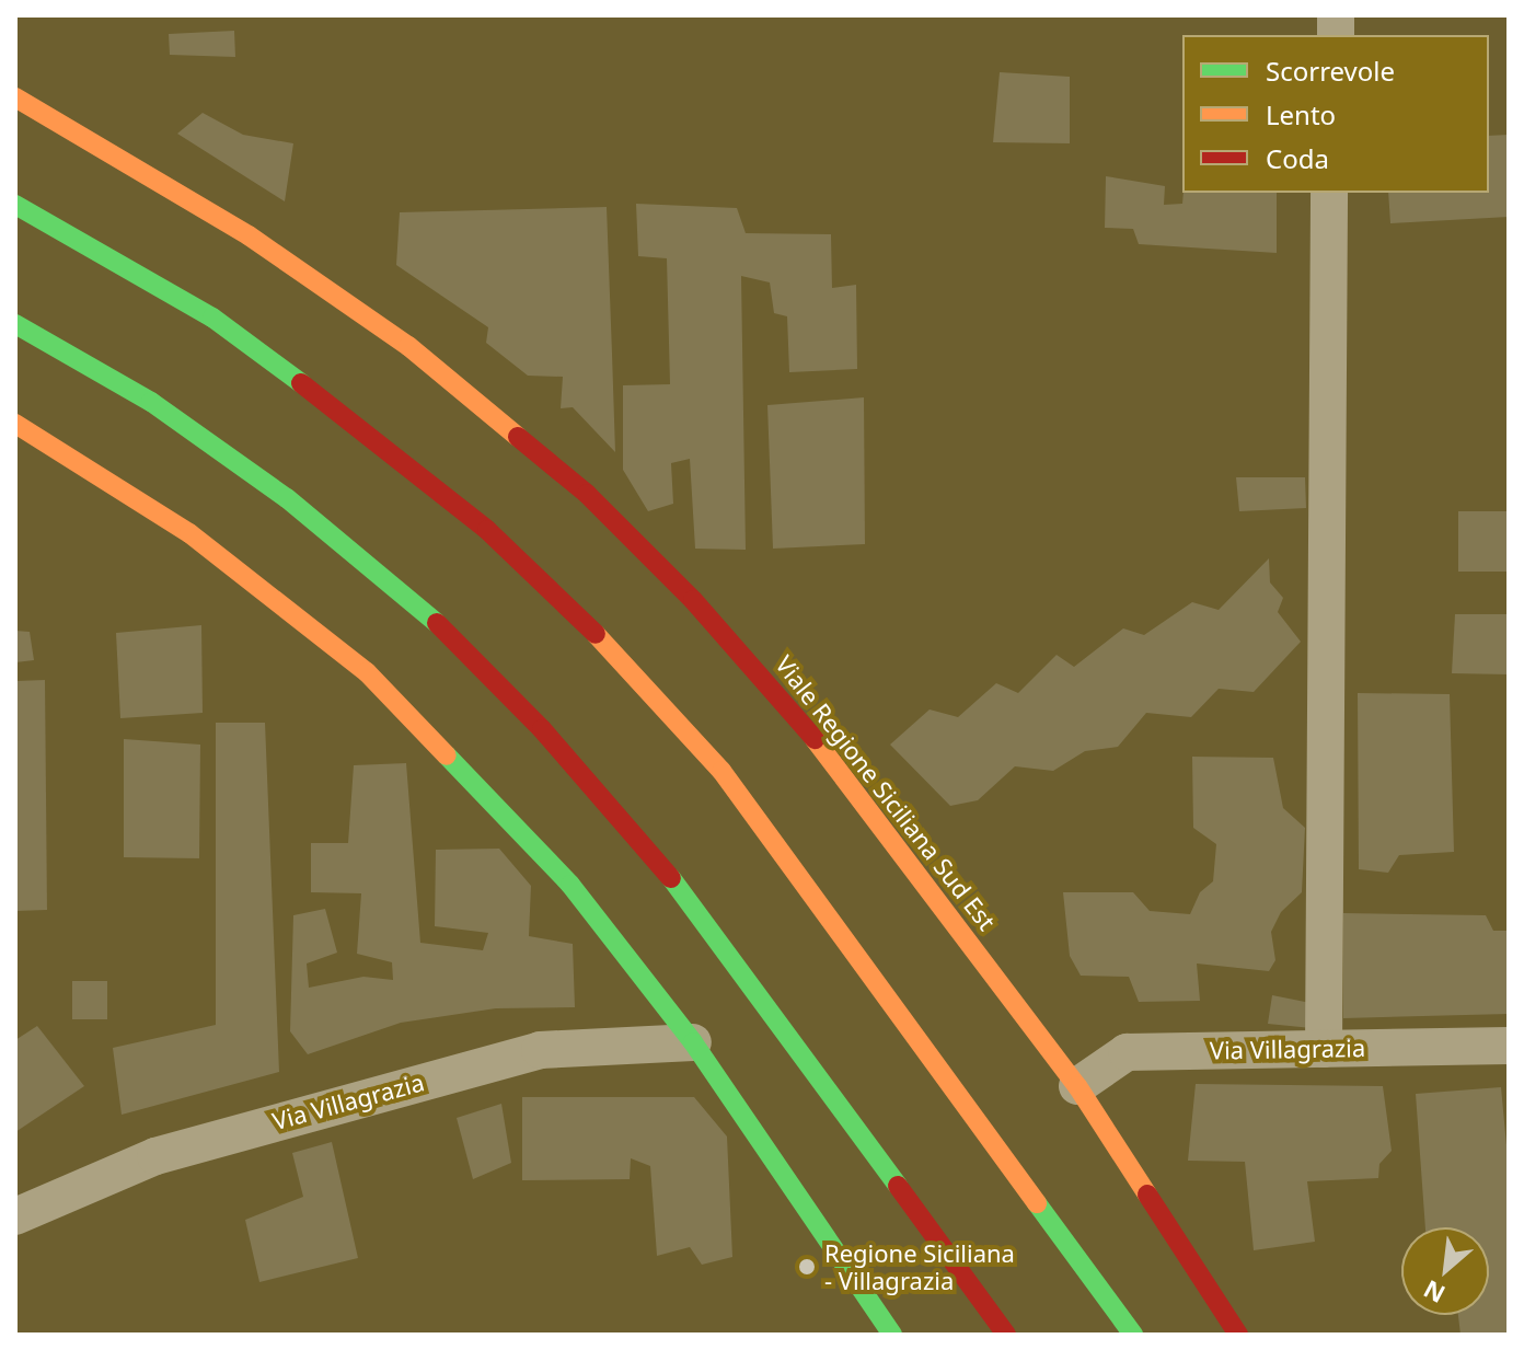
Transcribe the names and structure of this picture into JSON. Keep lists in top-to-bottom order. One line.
{"streets":{"street":["Viale Regione Siciliana Sud Est","Via Villagrazia"]},"crossings":[["Viale Regione Siciliana Sud Est","Via Villagrazia"]],"places":["Regione Siciliana - Villagrazia"],"legend":["Scorrevole","Lento","Coda"],"north":"bottom left"}
